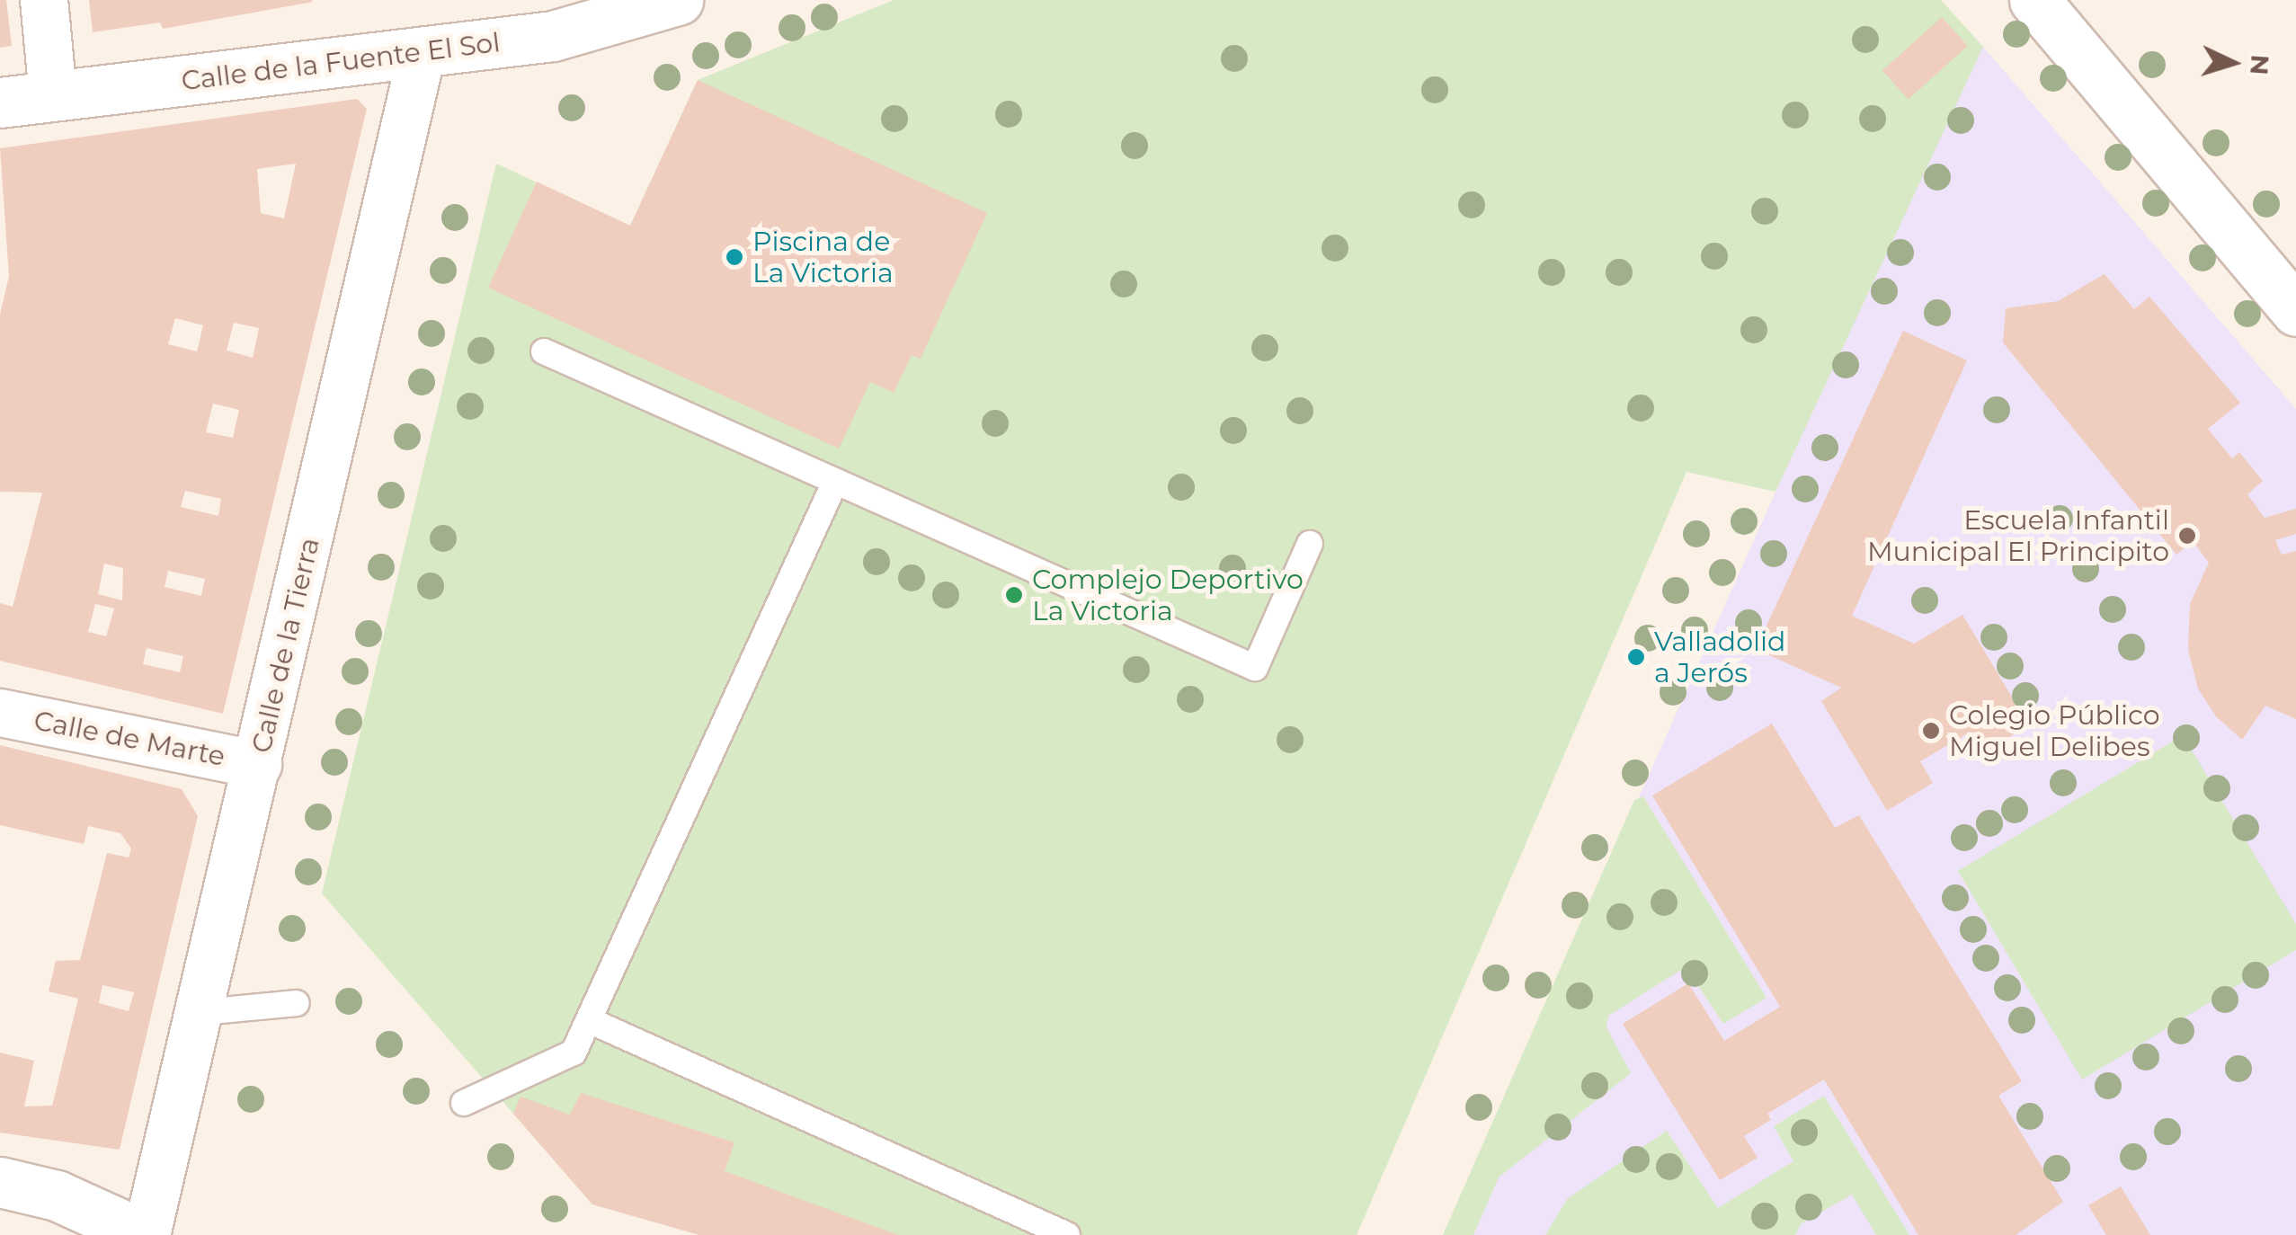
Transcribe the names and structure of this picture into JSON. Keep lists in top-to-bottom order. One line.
{"streets":{"street":["Calle de la Fuente El Sol","Calle de la Tierra","Calle de Marte"]},"crossings":[["Calle de la Fuente El Sol","Calle de la Tierra"],["Calle de la Tierra","Calle de Marte"]],"places":["Piscina de La Victoria","Escuela Infantil Municipal El Principito","Complejo Deportivo La Victoria","Valladolid a Jerós","Colegio Público Miguel Delibes"],"north":"right"}
